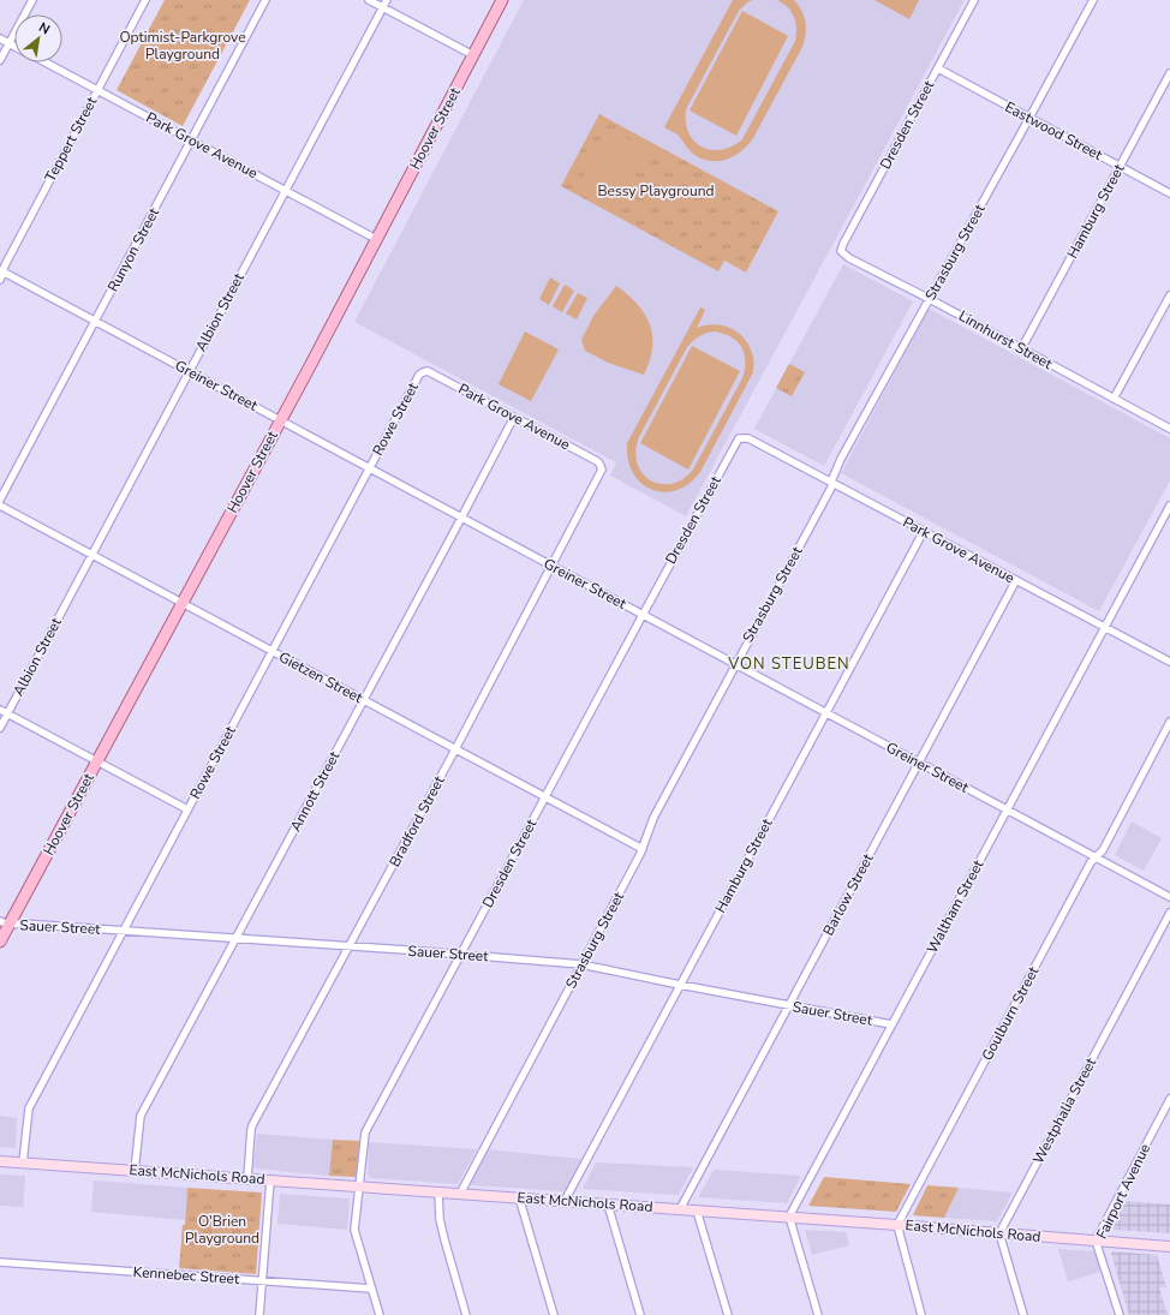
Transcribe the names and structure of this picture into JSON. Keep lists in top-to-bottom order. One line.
{"streets":{"main road":["Hoover Street"],"street":["Dresden Street","Eastwood Street","Teppert Street","Park Grove Avenue","Hamburg Street","Runyon Street","Strasburg Street","Albion Street","Linnhurst Street","Greiner Street","Rowe Street","Gietzen Street","Annott Street","Bradford Street","Barlow Street","Waltham Street","Sauer Street","Goulburn Street","Westphalia Street","East McNichols Road","Fairport Avenue","Kennebec Street"]},"crossings":[["Dresden Street","Eastwood Street"],["Dresden Street","Park Grove Avenue"],["Dresden Street","Linnhurst Street"],["Dresden Street","Greiner Street"],["Dresden Street","Gietzen Street"],["Dresden Street","Sauer Street"],["Dresden Street","East McNichols Road"],["Dresden Street","Kennebec Street"],["Hoover Street","Park Grove Avenue"],["Hoover Street","Greiner Street"],["Hoover Street","Gietzen Street"],["Hoover Street","Sauer Street"],["Eastwood Street","Hamburg Street"],["Eastwood Street","Strasburg Street"],["Teppert Street","Park Grove Avenue"],["Teppert Street","Greiner Street"],["Park Grove Avenue","Hamburg Street"],["Park Grove Avenue","Runyon Street"],["Park Grove Avenue","Strasburg Street"],["Park Grove Avenue","Albion Street"],["Park Grove Avenue","Rowe Street"],["Park Grove Avenue","Annott Street"],["Park Grove Avenue","Bradford Street"],["Park Grove Avenue","Barlow Street"],["Park Grove Avenue","Waltham Street"],["Hamburg Street","Linnhurst Street"],["Hamburg Street","Greiner Street"],["Hamburg Street","Sauer Street"],["Hamburg Street","East McNichols Road"],["Runyon Street","Greiner Street"],["Strasburg Street","Linnhurst Street"],["Strasburg Street","Greiner Street"],["Strasburg Street","Gietzen Street"],["Strasburg Street","Sauer Street"],["Strasburg Street","East McNichols Road"],["Albion Street","Greiner Street"],["Albion Street","Gietzen Street"],["Greiner Street","Rowe Street"],["Greiner Street","Annott Street"],["Greiner Street","Bradford Street"],["Greiner Street","Barlow Street"],["Greiner Street","Waltham Street"],["Greiner Street","Goulburn Street"],["Rowe Street","Gietzen Street"],["Rowe Street","Sauer Street"],["Rowe Street","East McNichols Road"],["Gietzen Street","Annott Street"],["Gietzen Street","Bradford Street"],["Annott Street","Sauer Street"],["Annott Street","East McNichols Road"],["Bradford Street","Sauer Street"],["Bradford Street","East McNichols Road"],["Barlow Street","Sauer Street"],["Barlow Street","East McNichols Road"],["Waltham Street","Sauer Street"],["Waltham Street","East McNichols Road"],["Goulburn Street","East McNichols Road"],["Westphalia Street","East McNichols Road"],["East McNichols Road","Fairport Avenue"]],"districts":["VON STEUBEN"],"parks":["Optimist-Parkgrove Playground","Bessy Playground","O'Brien Playground"],"north":"top right"}
